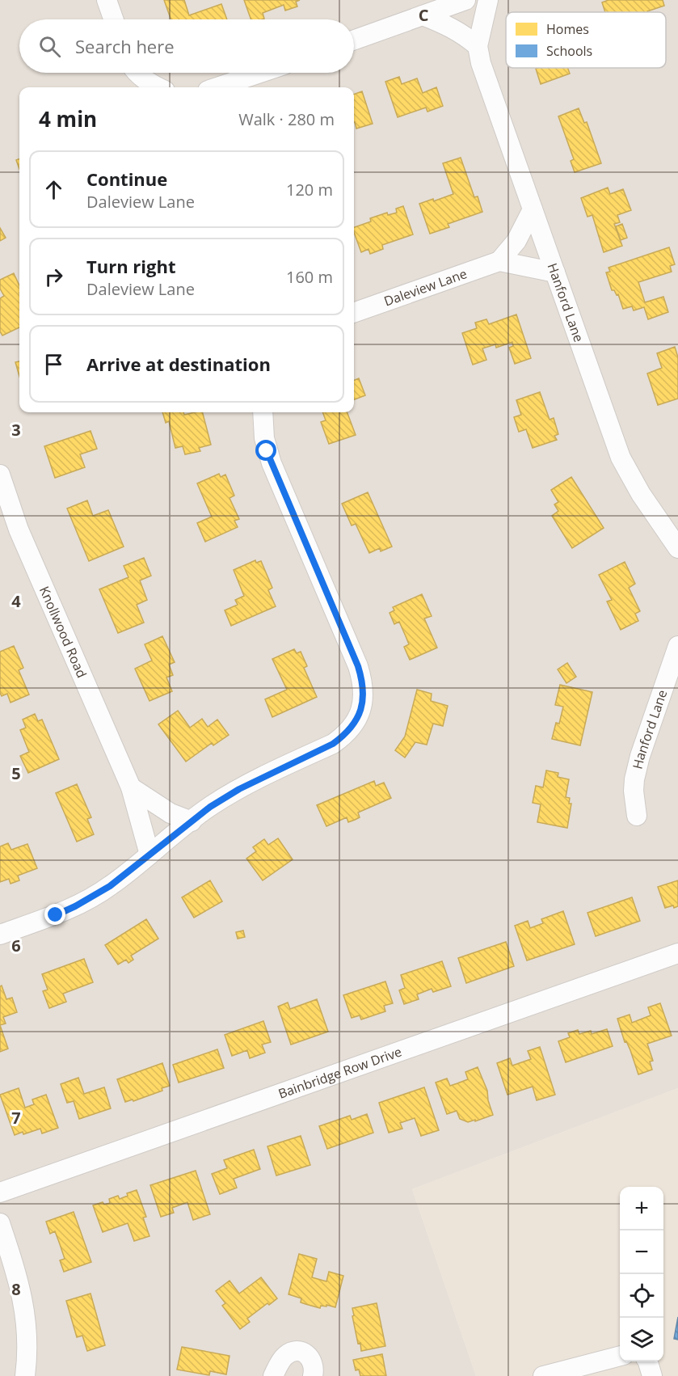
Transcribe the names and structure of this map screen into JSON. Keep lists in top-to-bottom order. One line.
{"streets":{"street":["Daleview Lane","Hanford Lane","Knollwood Road","Bainbridge Row Drive"]},"legend":["Homes","Schools"],"page":{"search":"Search here","heading":["4 min","Walk · 280 m"],"list":[["Continue","Daleview Lane","120 m"],["Turn right","Daleview Lane","160 m"],"Arrive at destination"],"map_buttons":["+","−"]},"grid":{"columns":["C"],"rows":["3","4","5","6","7","8"]}}
